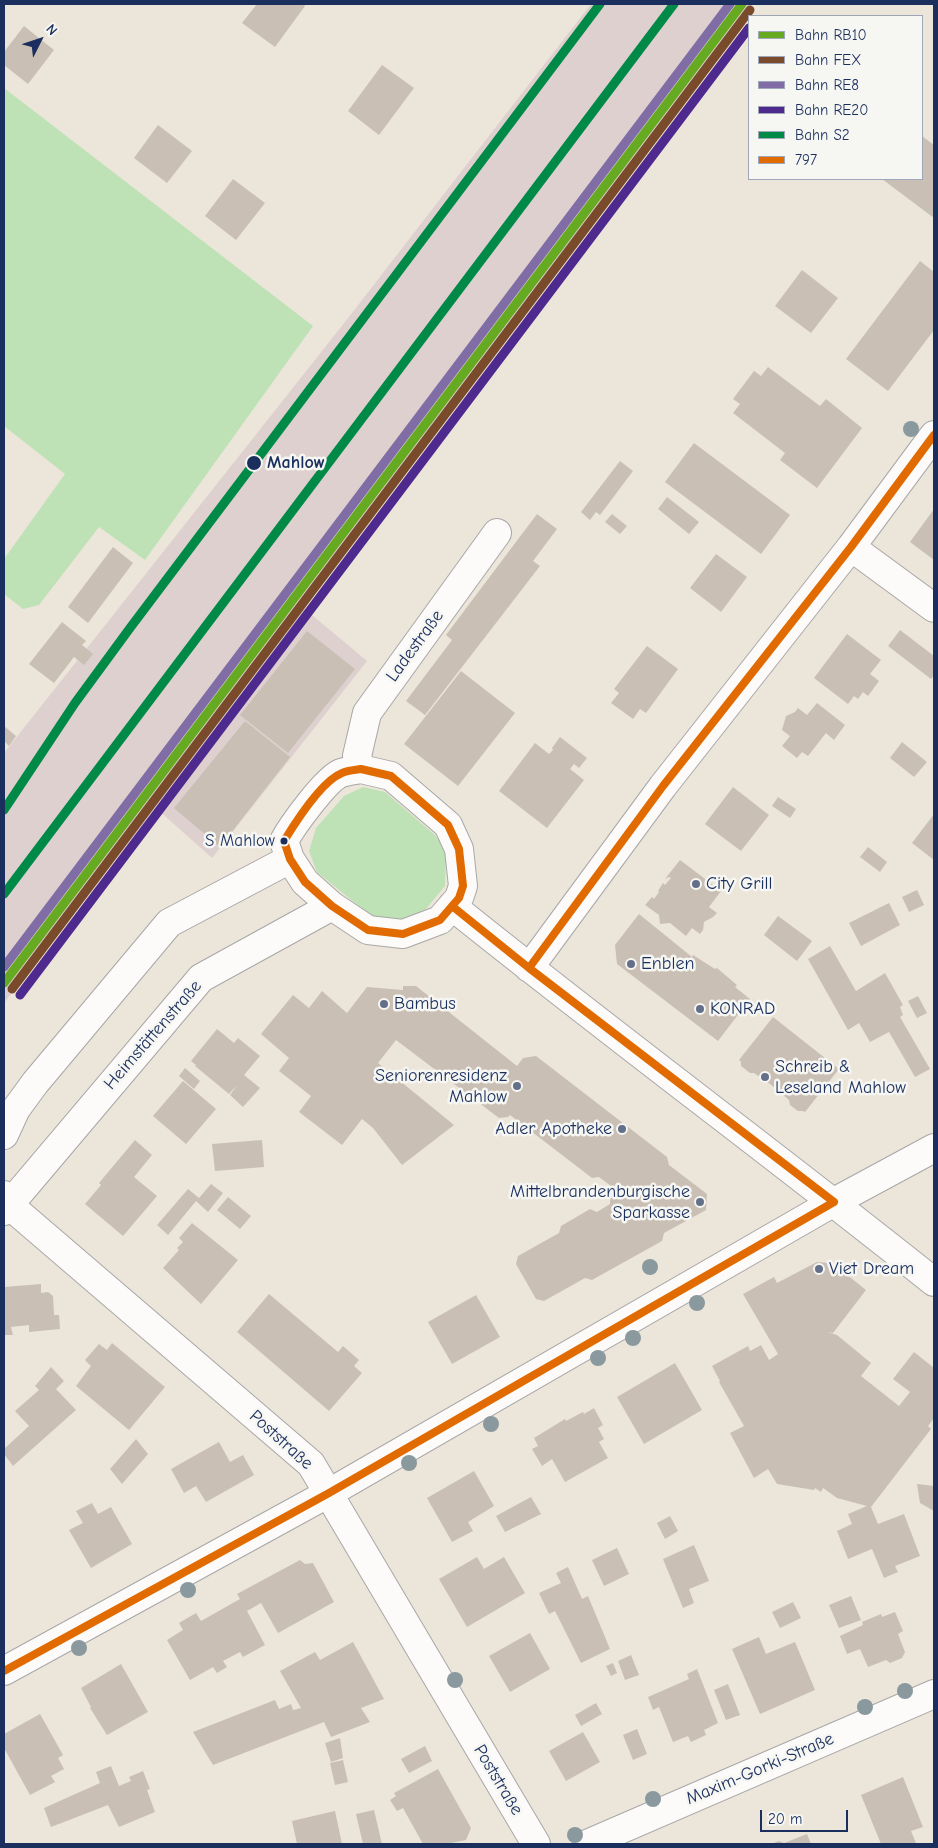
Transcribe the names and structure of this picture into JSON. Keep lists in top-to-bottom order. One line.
{"streets":{"street":["Ladestraße","Heimstättenstraße","Poststraße","Maxim-Gorki-Straße"]},"crossings":[["Ladestraße","Heimstättenstraße"],["Heimstättenstraße","Poststraße"]],"places":["Mahlow","S Mahlow","City Grill","Enblen","Bambus","KONRAD","Schreib & Leseland Mahlow","Seniorenresidenz Mahlow","Adler Apotheke","Mittelbrandenburgische Sparkasse","Viet Dream"],"lines":["rail line RB10","rail line RE8","rail line S2","rail line FEX","rail line RE20","transit line 797"],"legend":["Bahn RB10","Bahn FEX","Bahn RE8","Bahn RE20","Bahn S2","797"],"scale_bar":"20 m","north":"top right"}
